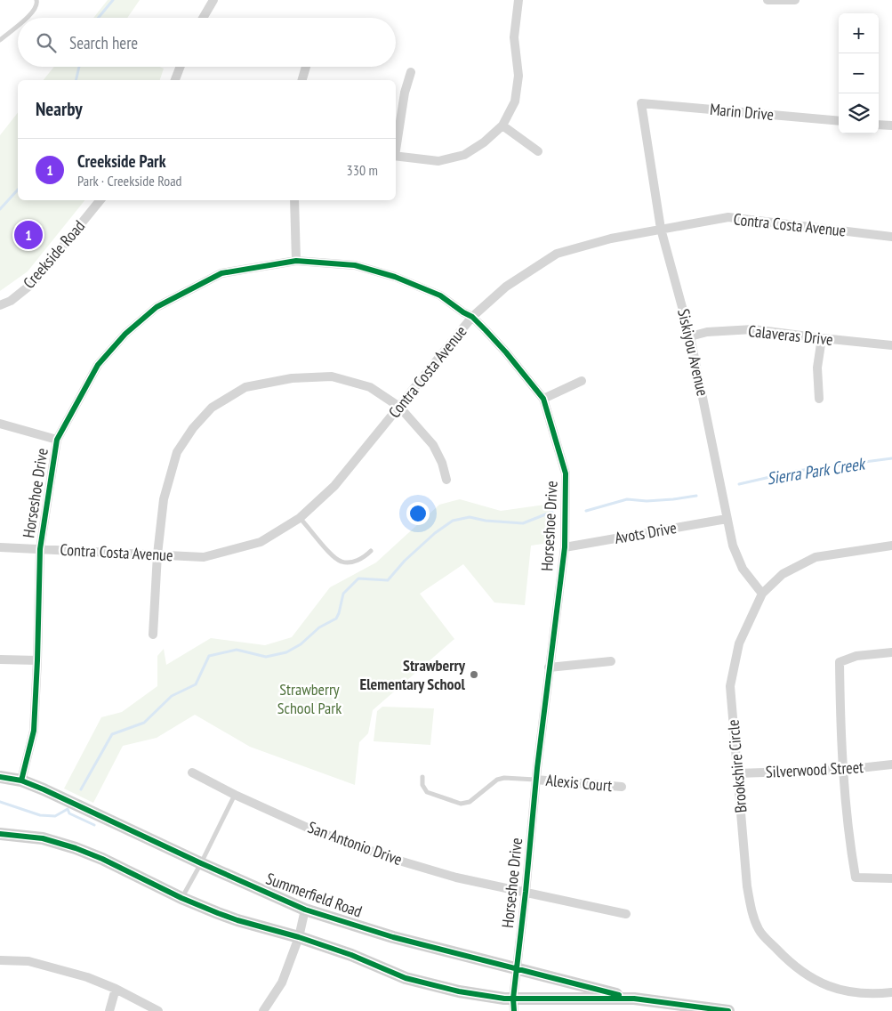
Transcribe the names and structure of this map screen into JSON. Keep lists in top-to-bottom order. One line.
{"streets":{"street":["Marin Drive","Contra Costa Avenue","Creekside Road","Calaveras Drive","Siskiyou Avenue","Horseshoe Drive","Avots Drive","Brookshire Circle","Silverwood Street","Alexis Court","San Antonio Drive","Summerfield Road"]},"crossings":[["Marin Drive","Siskiyou Avenue"],["Contra Costa Avenue","Siskiyou Avenue"],["Contra Costa Avenue","Horseshoe Drive"],["Calaveras Drive","Siskiyou Avenue"],["Siskiyou Avenue","Avots Drive"],["Siskiyou Avenue","Brookshire Circle"],["Horseshoe Drive","Avots Drive"],["Horseshoe Drive","Alexis Court"],["Horseshoe Drive","San Antonio Drive"],["Horseshoe Drive","Summerfield Road"],["Brookshire Circle","Silverwood Street"]],"water":["Sierra Park Creek"],"parks":["Strawberry School Park"],"places":["Strawberry Elementary School"],"page":{"map_buttons":["+","−"],"search":"Search here","heading":"Nearby","list":[{"mark":"1","name":"Creekside Park","note":"Park · Creekside Road","value":"330 m"}],"pins":"1"}}
